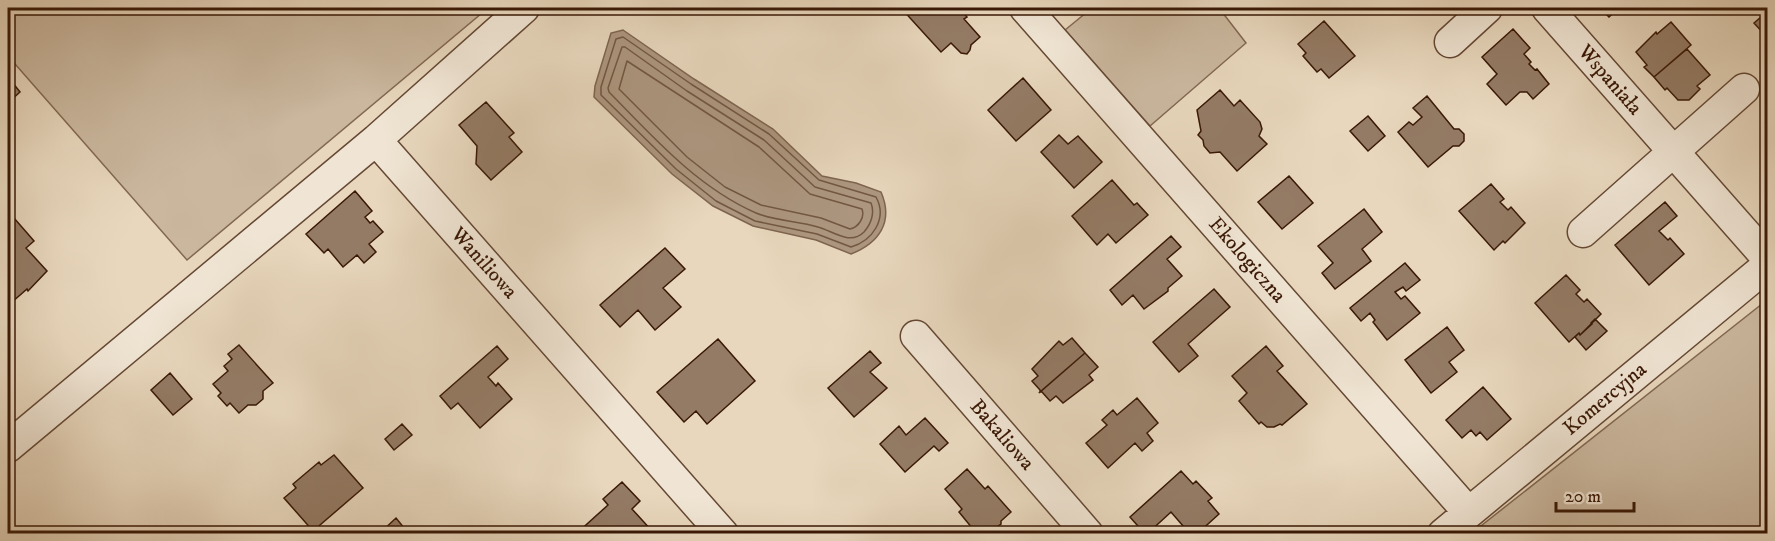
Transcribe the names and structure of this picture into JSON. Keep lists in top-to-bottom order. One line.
{"streets":{"street":["Wspaniała","Ekologiczna","Waniliowa","Komercyjna","Bakaliowa"]},"crossings":[["Ekologiczna","Komercyjna"]],"scale_bar":"20 m"}
